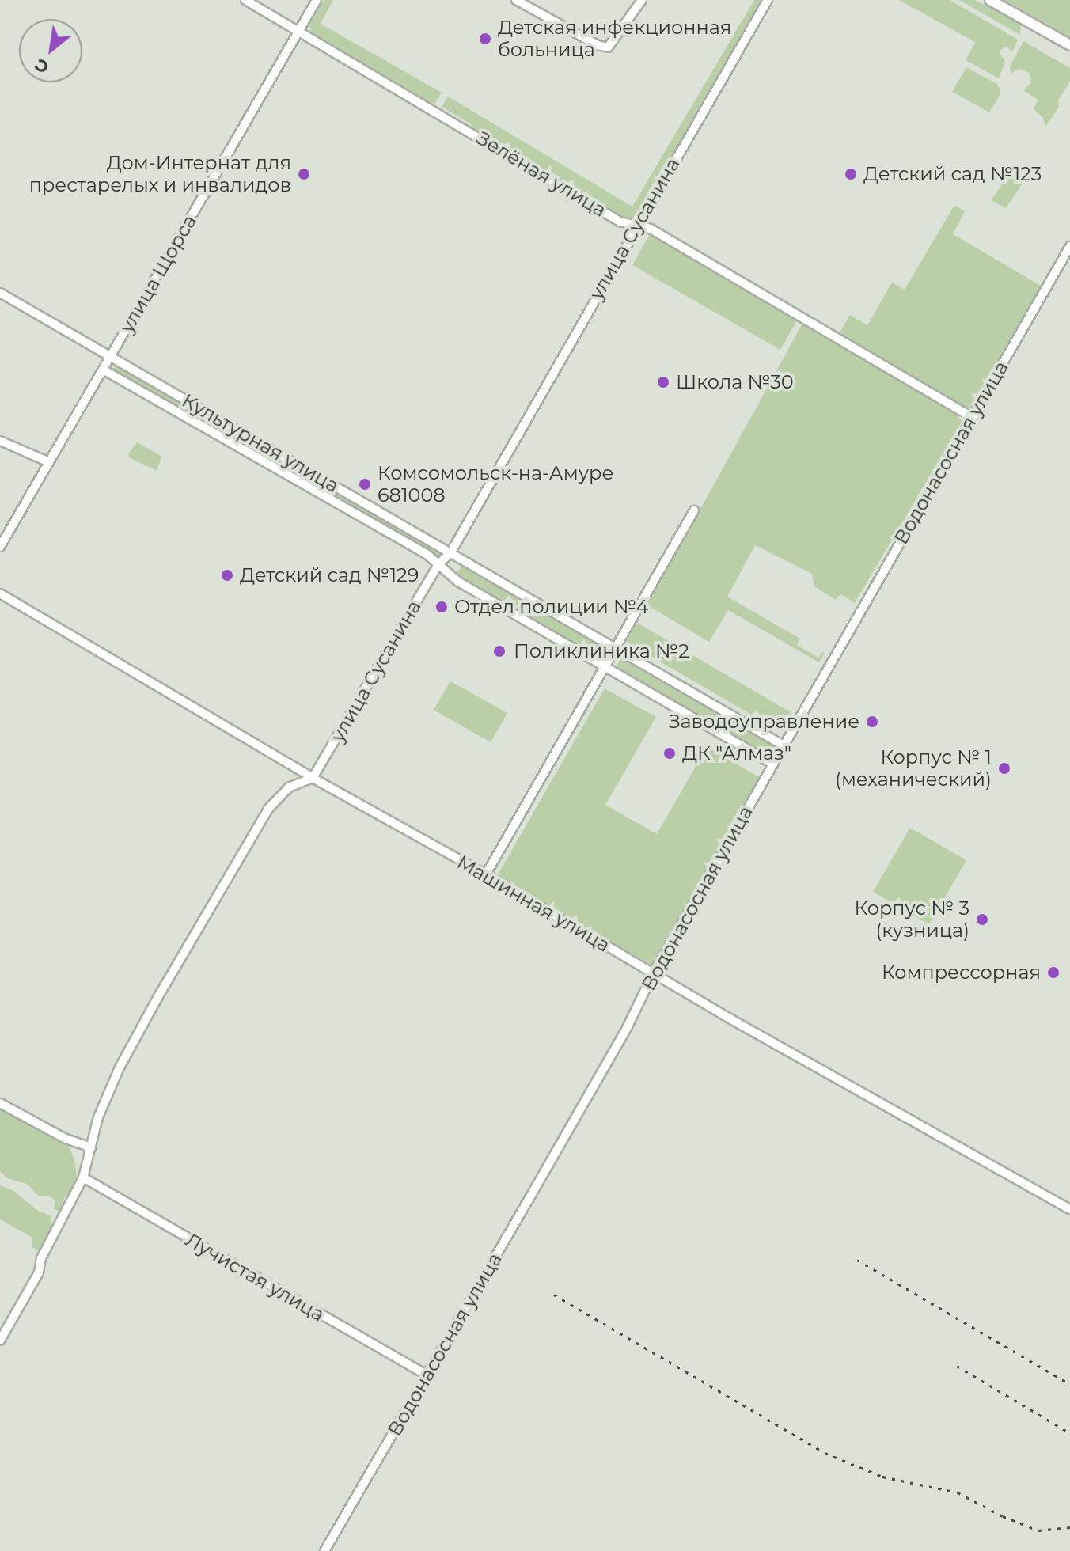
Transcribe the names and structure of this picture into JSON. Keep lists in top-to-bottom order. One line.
{"streets":{"street":["Зелёная улица","улица Сусанина","улица Щорса","Культурная улица","Водонасосная улица","Машинная улица","Лучистая улица"]},"crossings":[["Зелёная улица","улица Сусанина"],["Зелёная улица","улица Щорса"],["Зелёная улица","Водонасосная улица"],["улица Сусанина","Культурная улица"],["улица Сусанина","Машинная улица"],["улица Щорса","Культурная улица"],["Культурная улица","Водонасосная улица"],["Водонасосная улица","Машинная улица"],["Водонасосная улица","Лучистая улица"]],"places":["Детская инфекционная больница","Дом-Интернат для престарелых и инвалидов","Детский сад №123","Школа №30","Комсомольск-на-Амуре 681008","Детский сад №129","Отдел полиции №4","Поликлиника №2","Заводоуправление","ДК \"Алмаз\"","Корпус № 1 (механический)","Корпус № 3 (кузница)","Компрессорная"],"north":"bottom left"}
